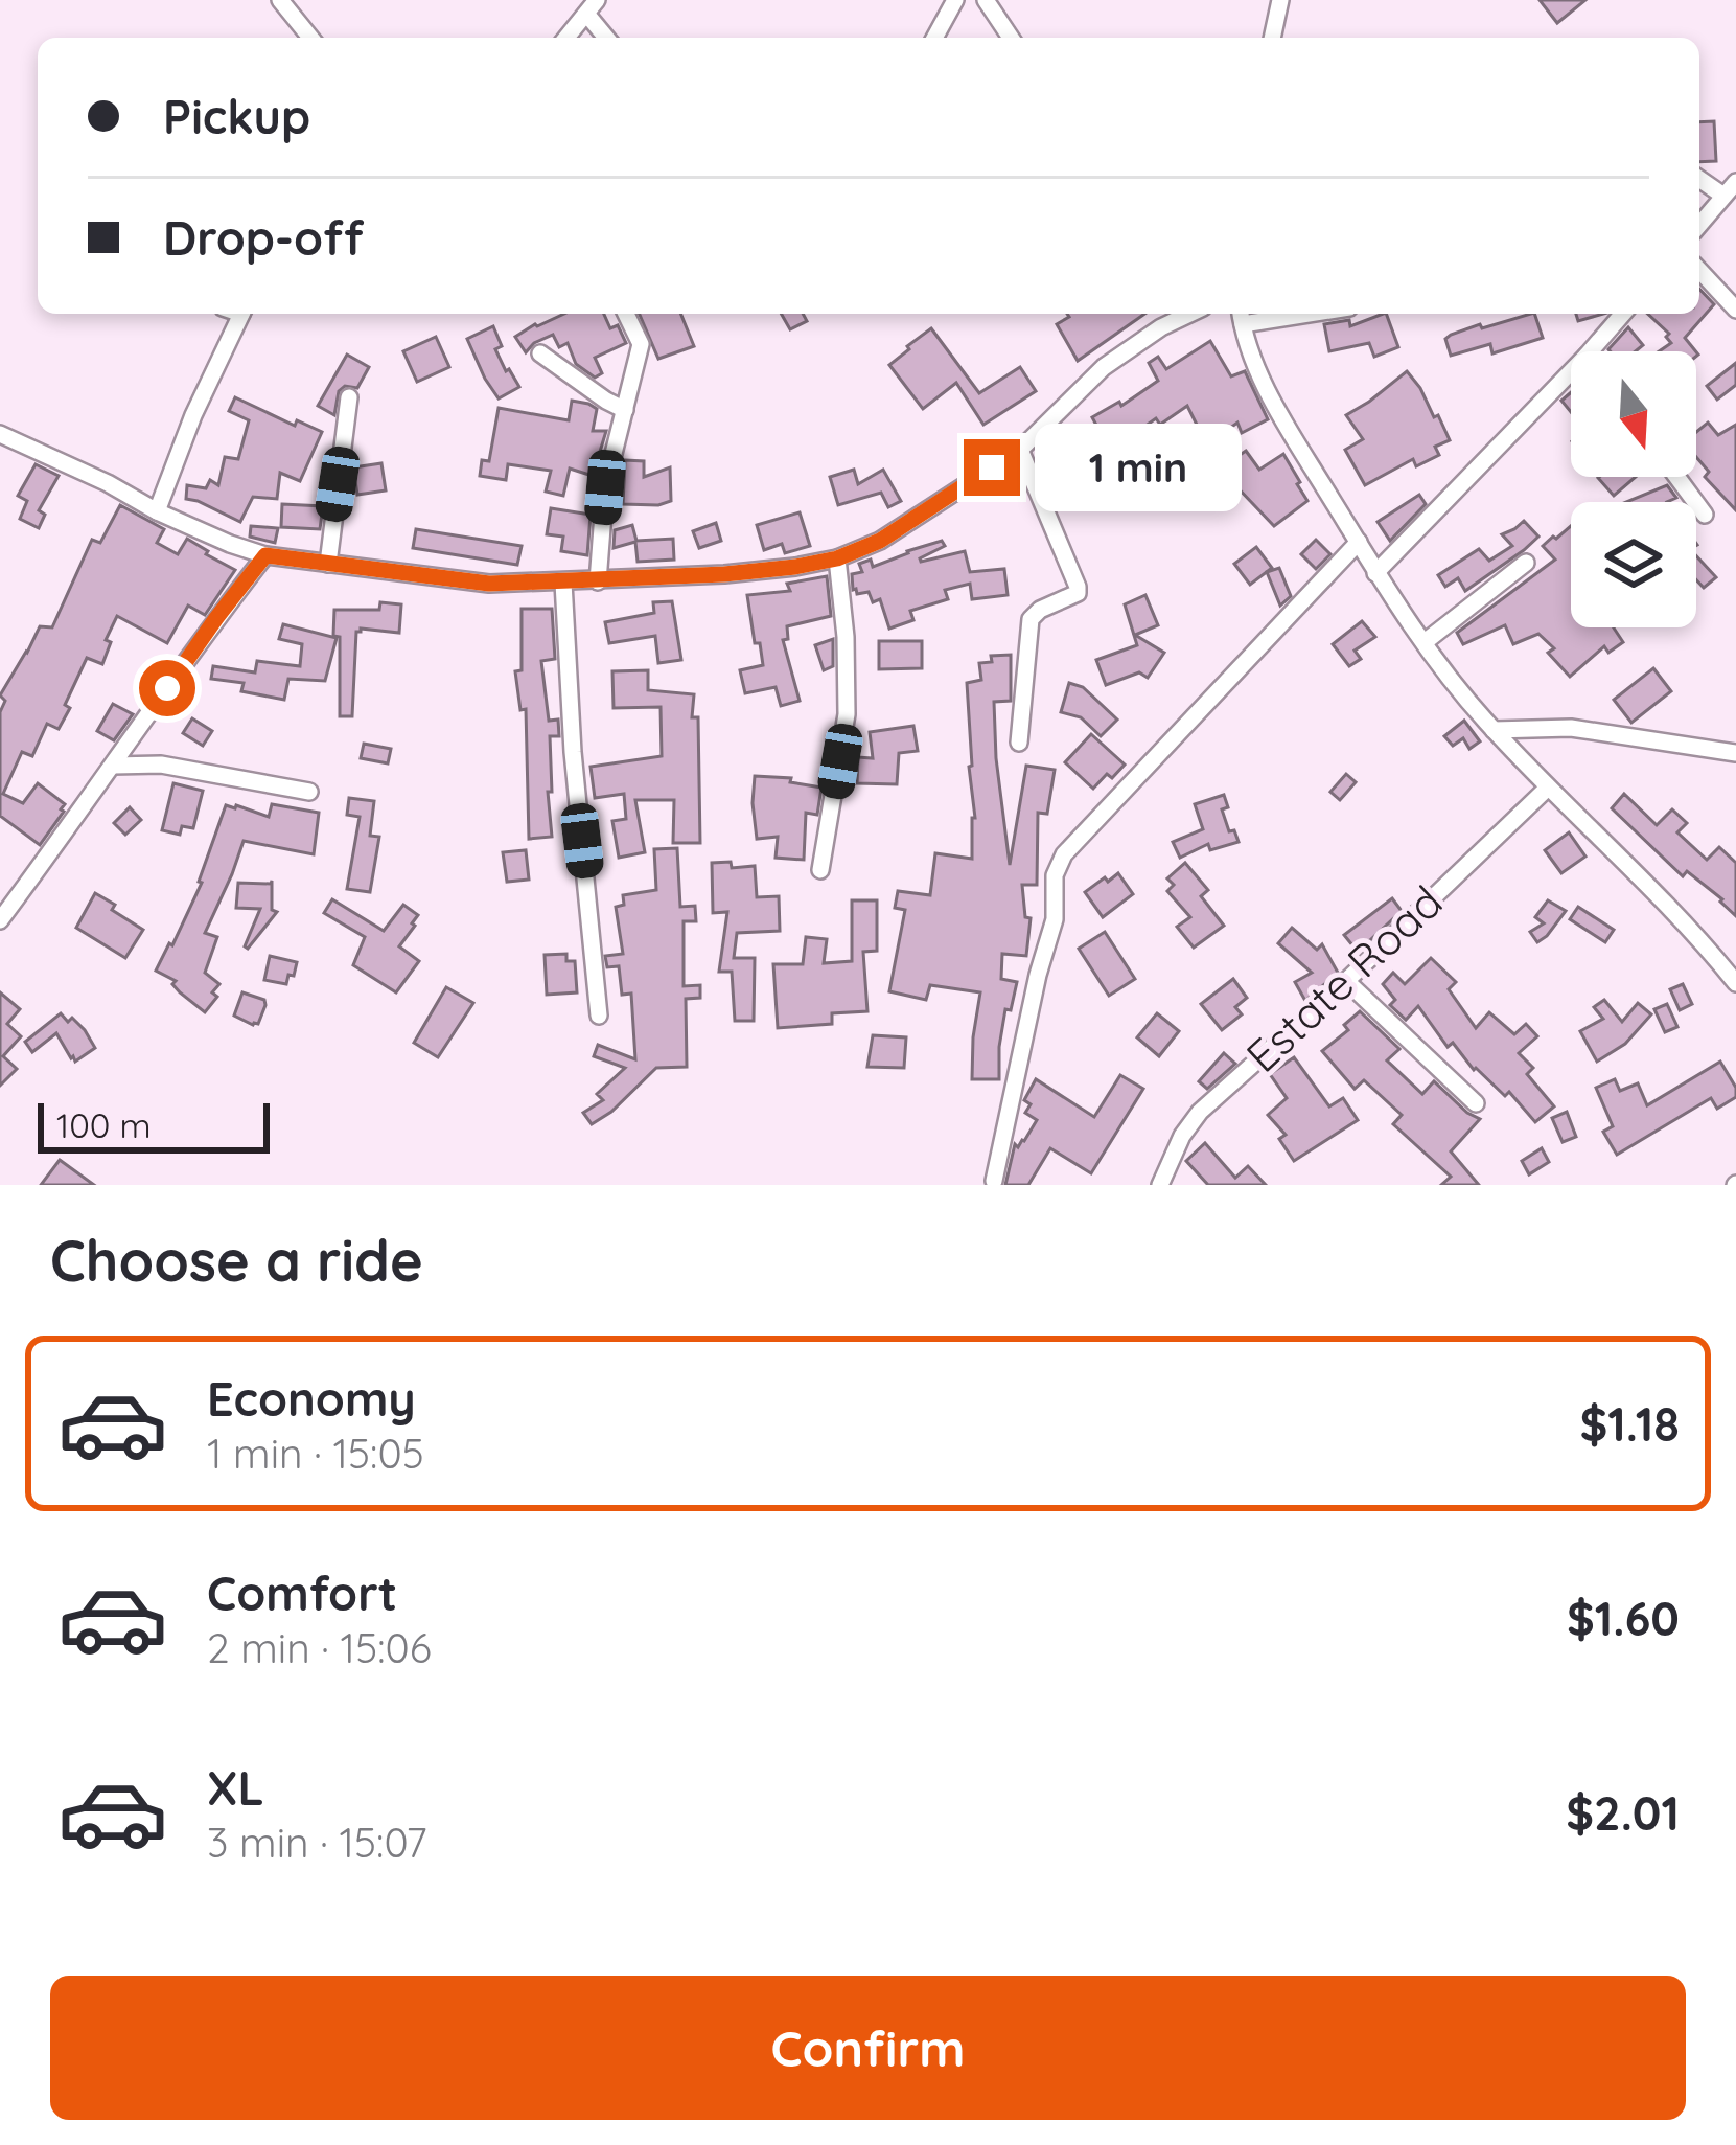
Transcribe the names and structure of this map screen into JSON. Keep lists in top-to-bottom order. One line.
{"streets":{"street":["Estate Road"]},"scale_bar":"100 m","north":"bottom","page":{"banner":["Pickup","Drop-off"],"bubble":"1 min","scale":"100 m","heading":"Choose a ride","list":[{"name":"Economy","note":"1 min · 15:05","value":"$1.18"},{"name":"Comfort","note":"2 min · 15:06","value":"$1.60"},{"name":"XL","note":"3 min · 15:07","value":"$2.01"}],"buttons":"Confirm"}}
